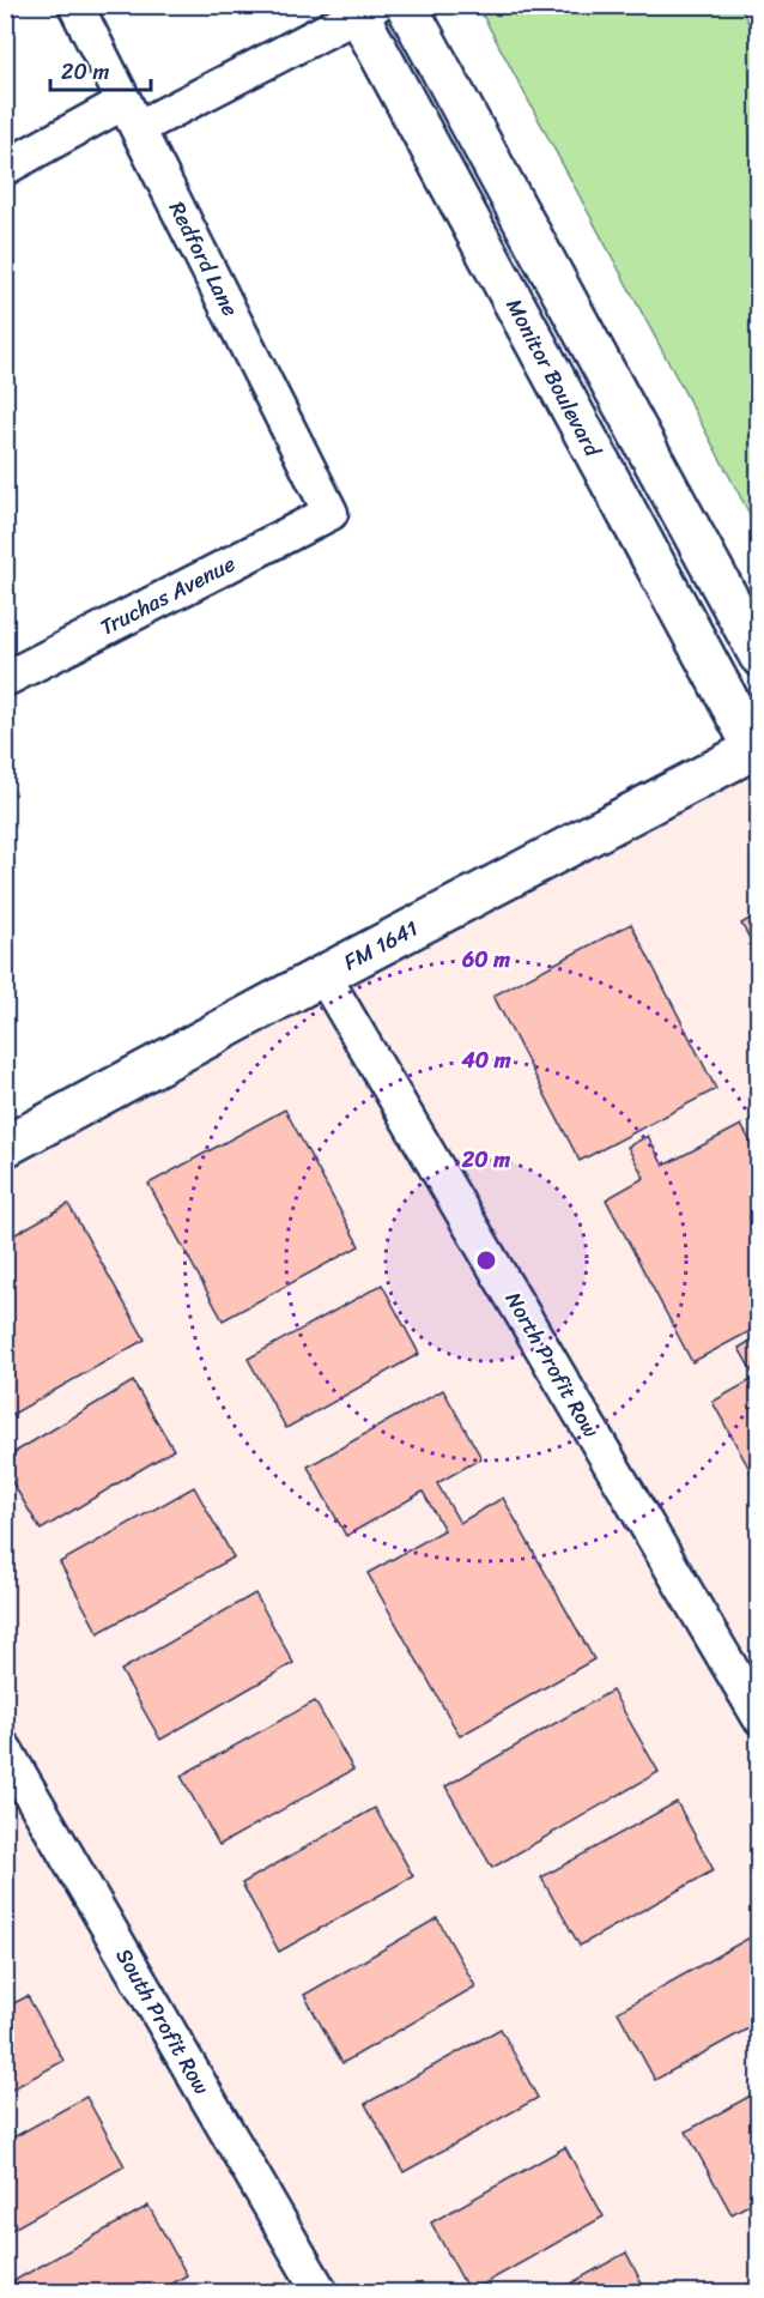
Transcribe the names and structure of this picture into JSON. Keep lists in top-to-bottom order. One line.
{"streets":{"street":["Redford Lane","Monitor Boulevard","Truchas Avenue","FM 1641","North Profit Row","South Profit Row"]},"crossings":[["Redford Lane","Truchas Avenue"],["Monitor Boulevard","FM 1641"],["FM 1641","North Profit Row"]],"scale_bar":"20 m","rings":["60 m","40 m","20 m"]}
